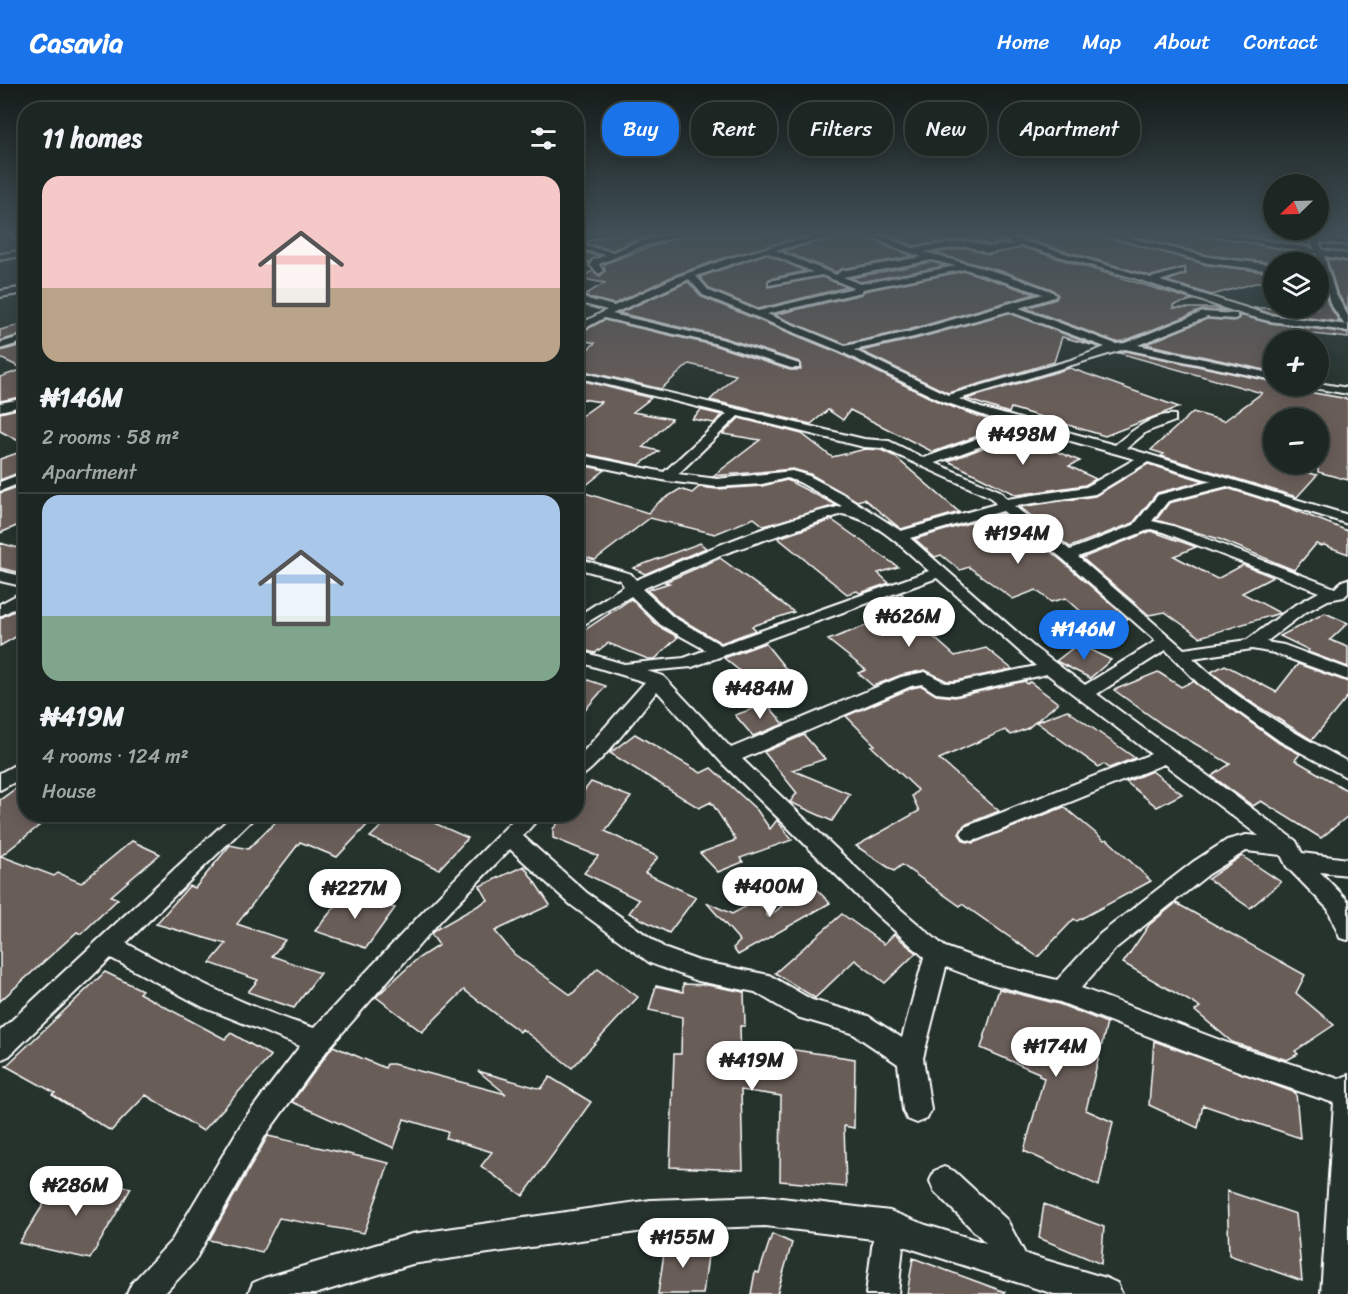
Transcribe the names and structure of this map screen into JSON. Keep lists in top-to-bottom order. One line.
{"north":"bottom left","page":{"header":"Casavia","nav":["Home","Map","About","Contact"],"chip":["Buy","Rent","Filters","New","Apartment"],"heading":"11 homes","map_buttons":["+","−"],"list":[{"name":"₦146M","note":"2 rooms · 58 m² · Apartment"},{"name":"₦419M","note":"4 rooms · 124 m² · House"}],"price":["₦498M","₦194M","₦626M","₦146M","₦484M","₦400M","₦227M","₦174M","₦419M","₦286M","₦155M"]}}
